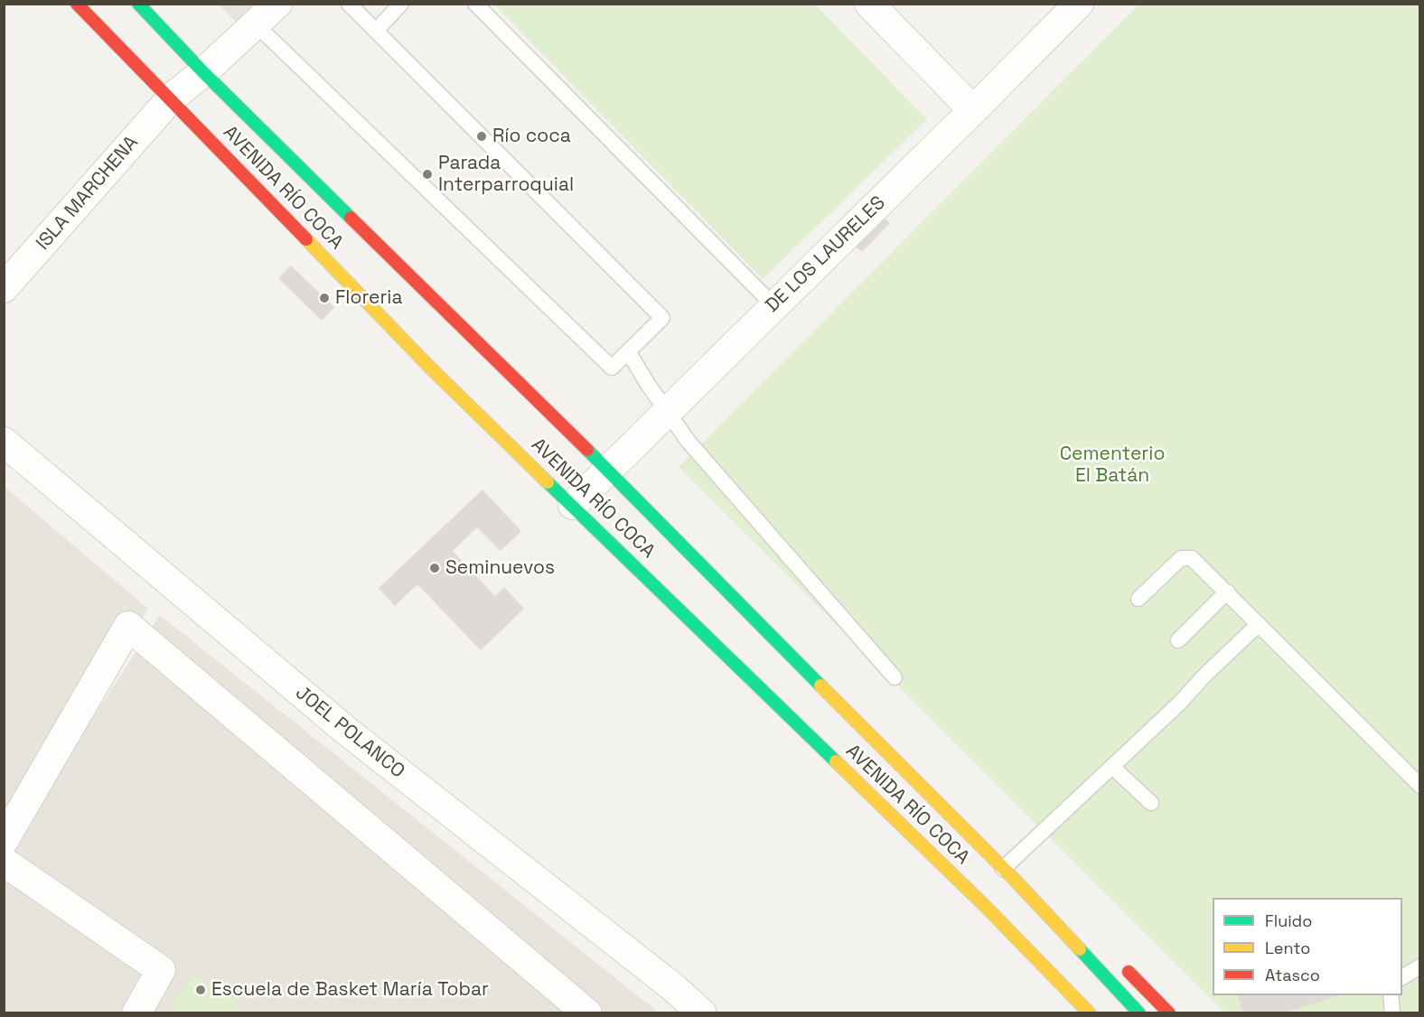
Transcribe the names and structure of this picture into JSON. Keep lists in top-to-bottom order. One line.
{"streets":{"main road":["AVENIDA RÍO COCA"],"street":["ISLA MARCHENA","DE LOS LAURELES","JOEL POLANCO"]},"crossings":[["AVENIDA RÍO COCA","ISLA MARCHENA"],["AVENIDA RÍO COCA","DE LOS LAURELES"]],"parks":["Cementerio El Batán"],"places":["Río coca","Parada Interparroquial","Floreria","Seminuevos","Escuela de Basket María Tobar"],"legend":["Fluido","Lento","Atasco"]}
